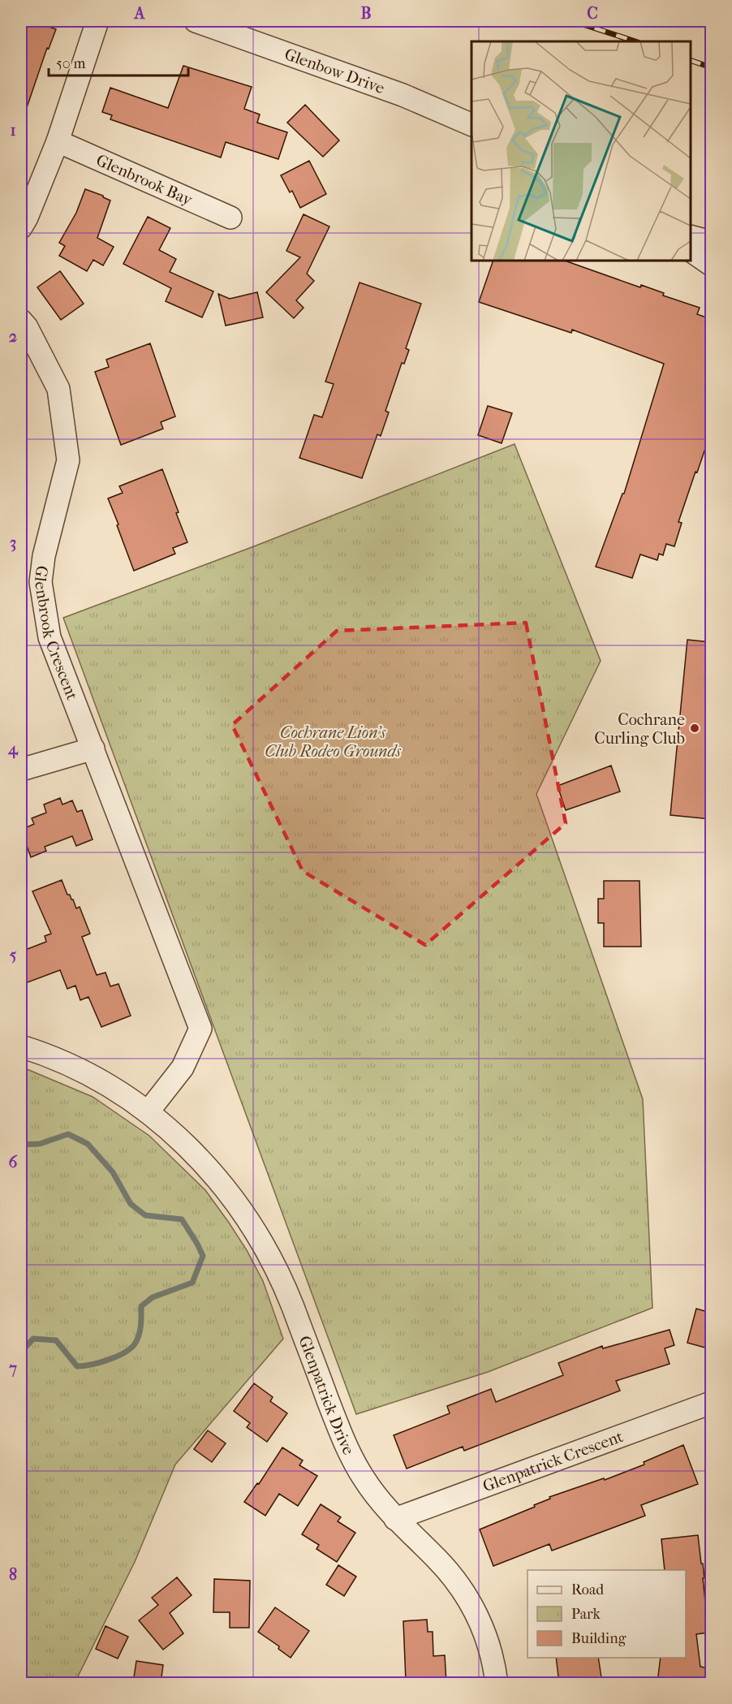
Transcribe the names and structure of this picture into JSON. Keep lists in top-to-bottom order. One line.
{"streets":{"street":["Glenbow Drive","Glenbrook Bay","Glenbrook Crescent","Glenpatrick Drive","Glenpatrick Crescent"]},"crossings":[["Glenbrook Crescent","Glenpatrick Drive"],["Glenpatrick Drive","Glenpatrick Crescent"]],"parks":["Cochrane Lion's Club Rodeo Grounds"],"places":["Cochrane Curling Club"],"legend":["Road","Park","Building"],"scale_bar":"50 m","grid":{"columns":["A","B","C"],"rows":["1","2","3","4","5","6","7","8"]}}
